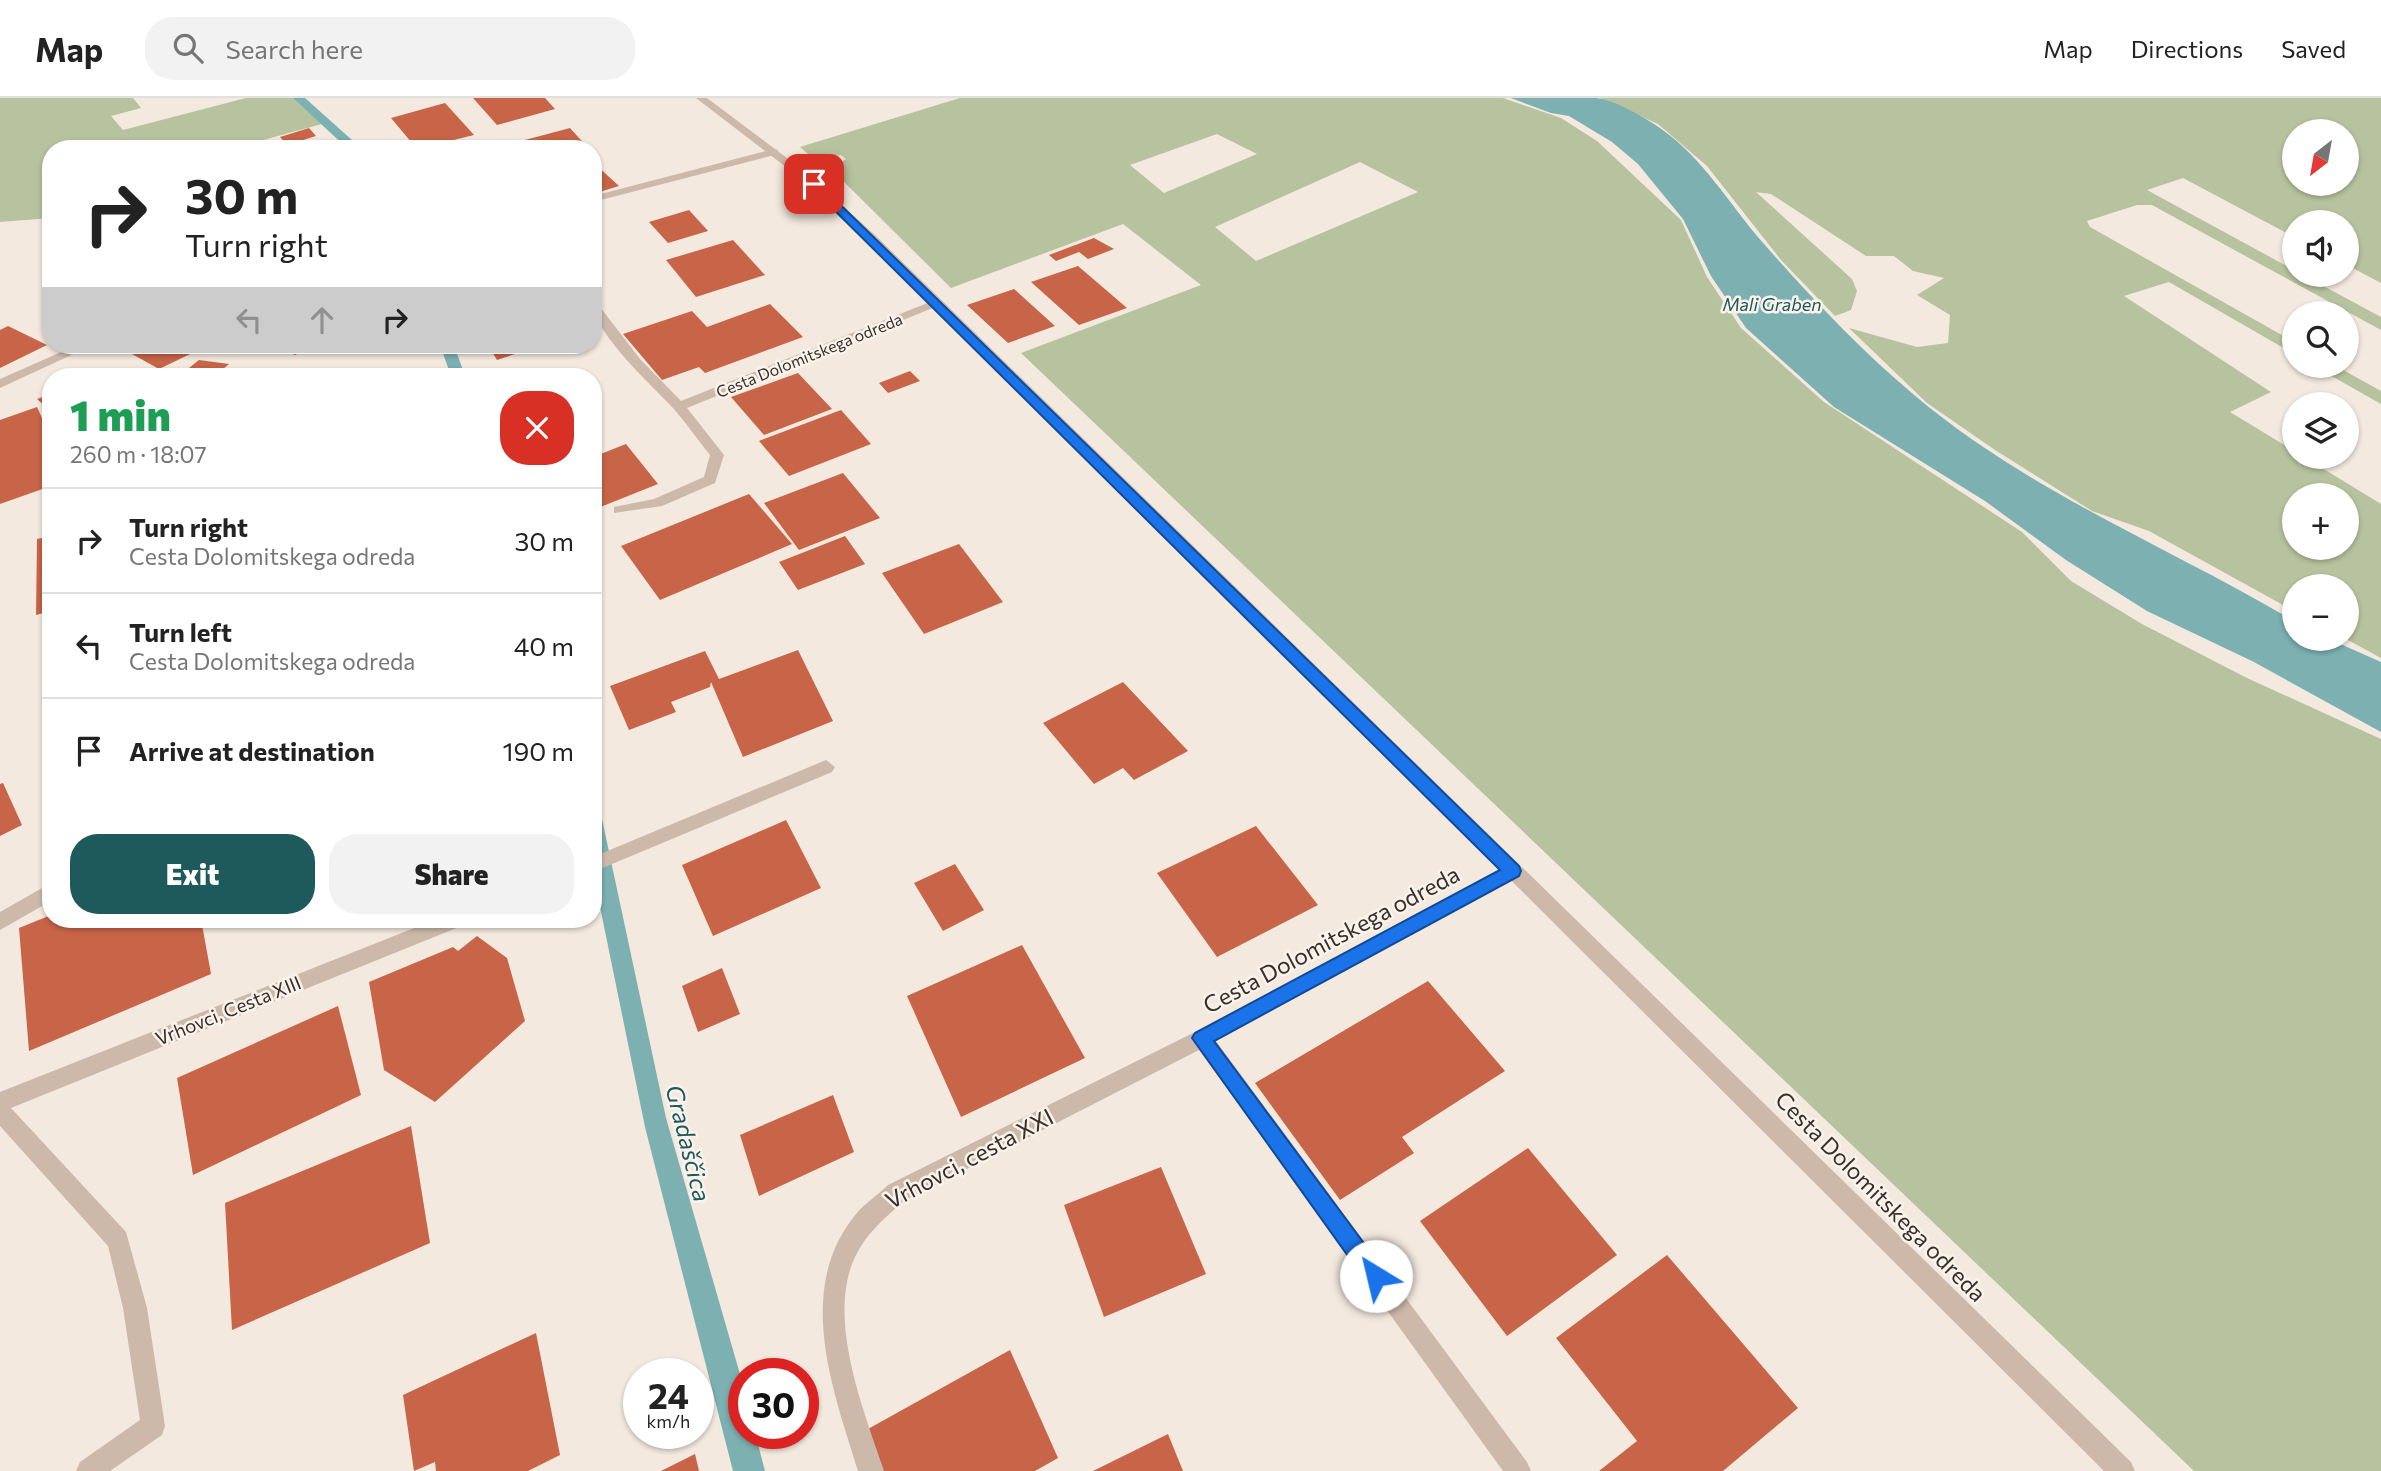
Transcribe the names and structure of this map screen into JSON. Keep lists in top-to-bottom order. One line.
{"streets":{"street":["Cesta Dolomitskega odreda","Vrhovci, Cesta XIII","Vrhovci, cesta XXI"]},"crossings":[["Cesta Dolomitskega odreda","Vrhovci, cesta XXI"]],"water":["Mali Graben","Gradaščica"],"north":"bottom left","page":{"header":"Map","search":"Search here","nav":["Map","Directions","Saved"],"map_buttons":["+","−"],"turn":["30 m","Turn right"],"heading":["1 min","260 m · 18:07"],"list":[{"name":"Turn right","note":"Cesta Dolomitskega odreda","value":"30 m"},{"name":"Turn left","note":"Cesta Dolomitskega odreda","value":"40 m"},{"name":"Arrive at destination","value":"190 m"}],"buttons":["Exit","Share"],"speed":"24 km/h","limit":"30"}}
